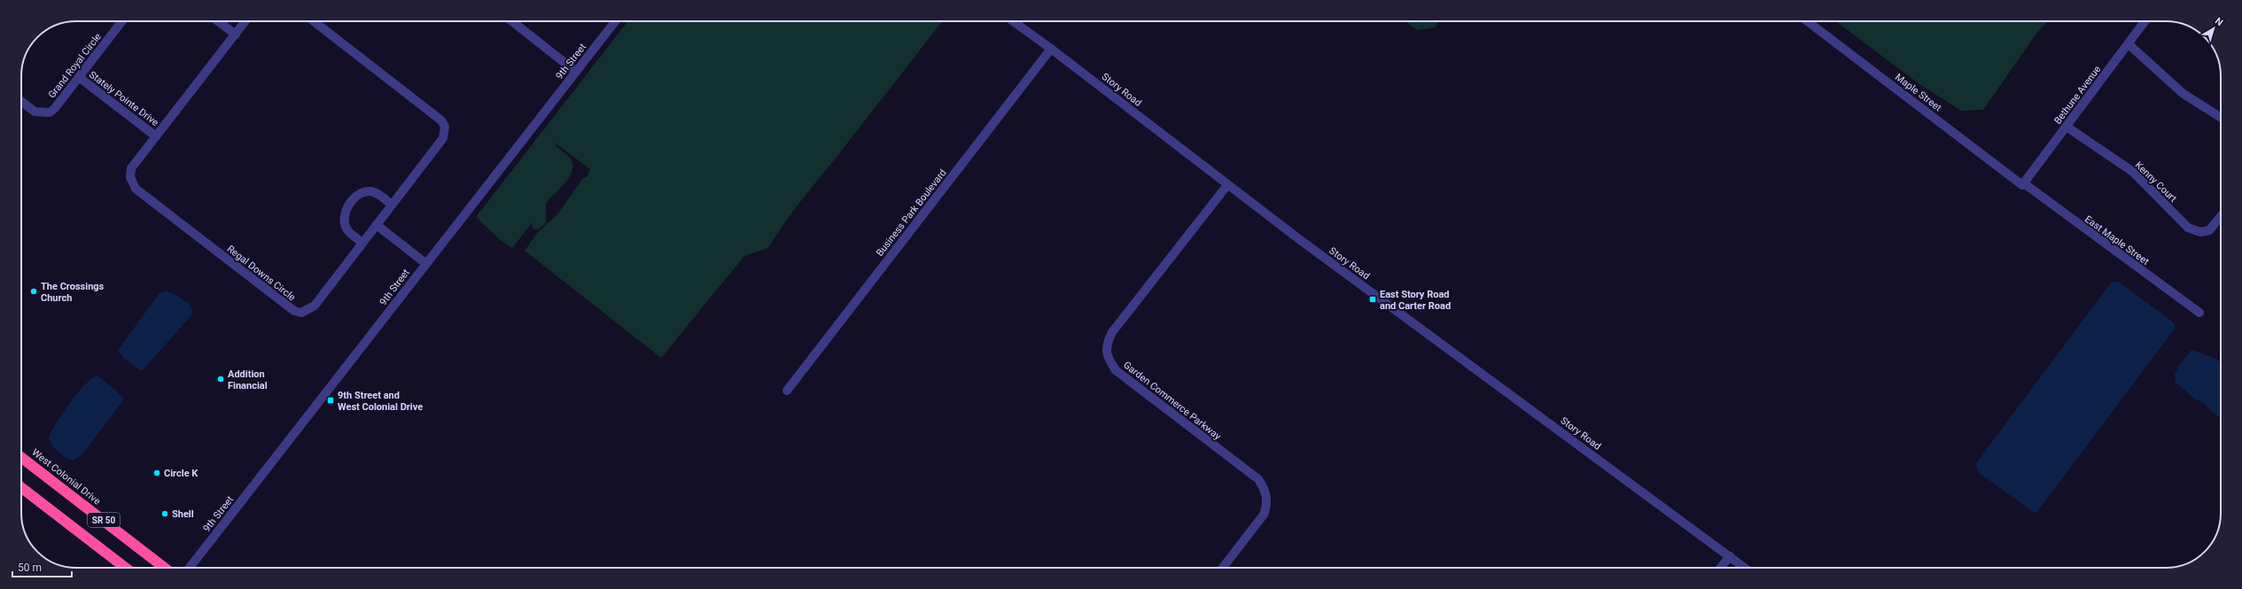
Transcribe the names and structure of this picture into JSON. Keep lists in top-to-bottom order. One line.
{"streets":{"highway":["West Colonial Drive","SR 50"],"street":["9th Street","Grand Royal Circle","Story Road","Maple Street","Bethune Avenue","Stately Pointe Drive","Kenny Court","Business Park Boulevard","East Maple Street","Regal Downs Circle","Garden Commerce Parkway"]},"crossings":[["Grand Royal Circle","Stately Pointe Drive"],["Story Road","Business Park Boulevard"],["Story Road","Garden Commerce Parkway"],["Maple Street","Bethune Avenue"],["Maple Street","East Maple Street"],["Bethune Avenue","Kenny Court"],["Bethune Avenue","East Maple Street"],["Stately Pointe Drive","Regal Downs Circle"]],"places":{"other":["The Crossings Church","Addition Financial","Circle K","Shell"],"transit":["East Story Road and Carter Road","9th Street and West Colonial Drive"]},"scale_bar":"50 m","north":"top right"}
